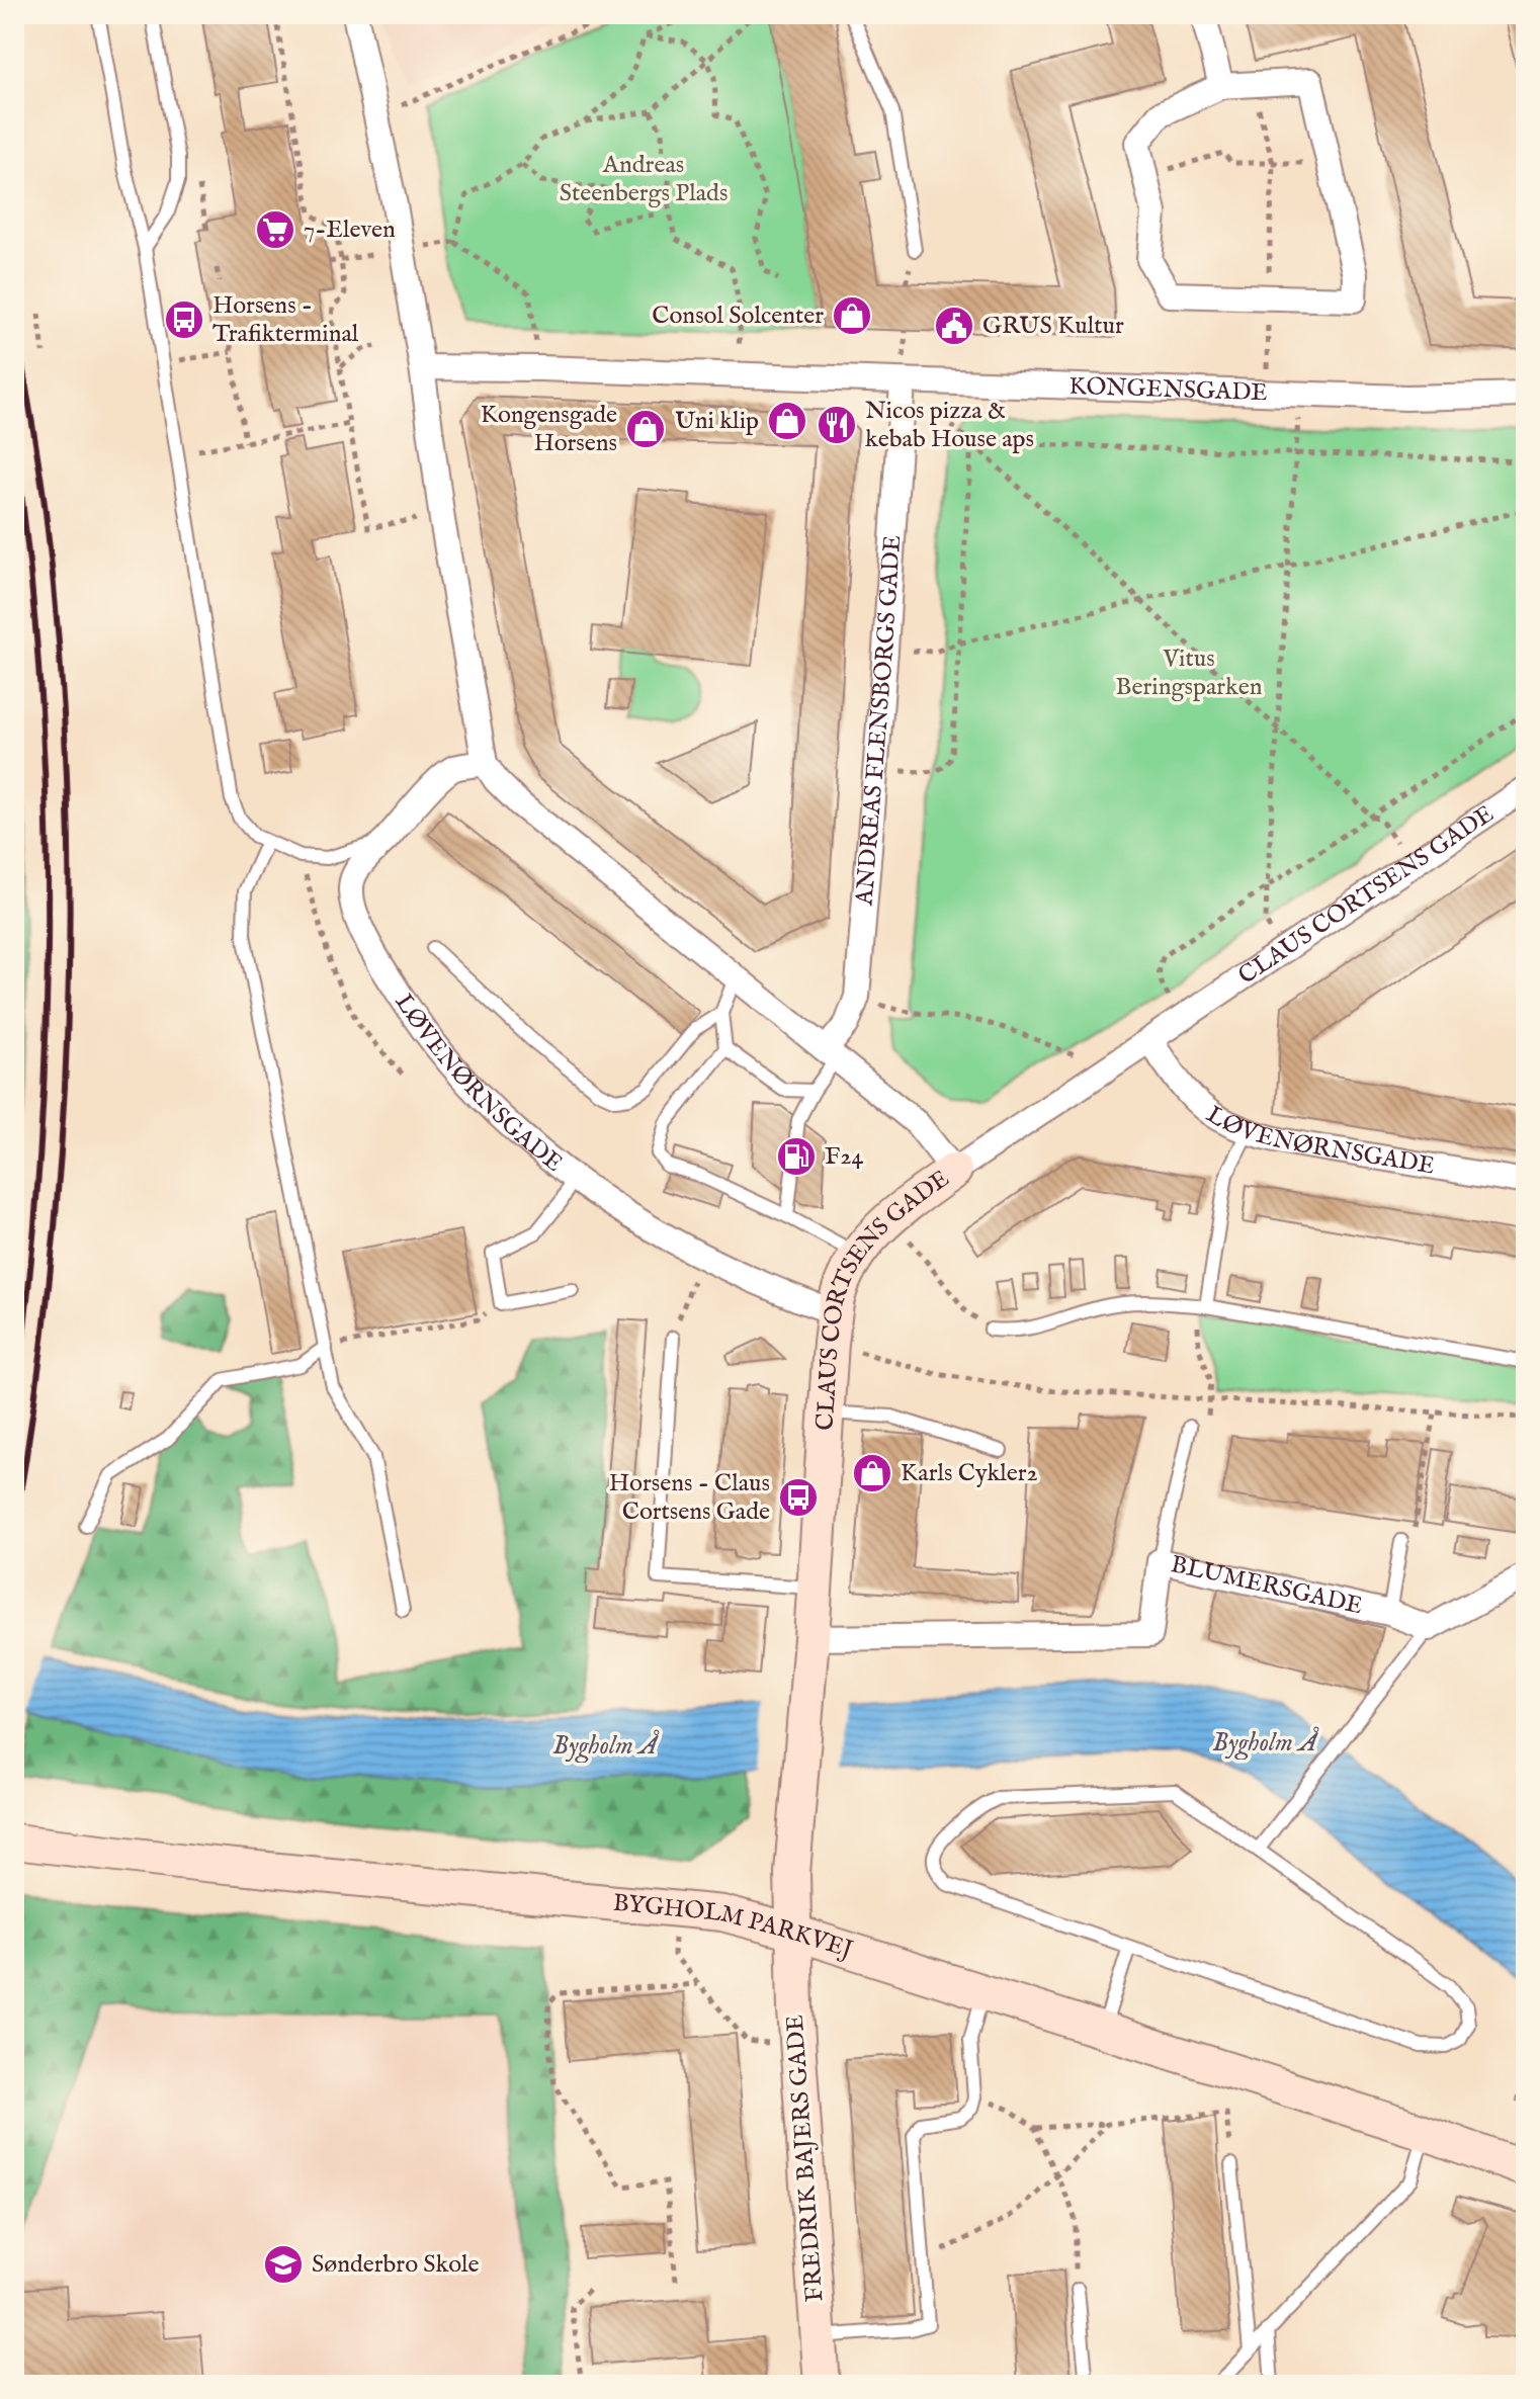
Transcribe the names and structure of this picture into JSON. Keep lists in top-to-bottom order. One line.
{"streets":{"street":["KONGENSGADE","ANDREAS FLENSBORGS GADE","CLAUS CORTSENS GADE","LØVENØRNSGADE","BLUMERSGADE","BYGHOLM PARKVEJ","FREDRIK BAJERS GADE"]},"crossings":[["KONGENSGADE","ANDREAS FLENSBORGS GADE"],["CLAUS CORTSENS GADE","LØVENØRNSGADE"],["CLAUS CORTSENS GADE","BLUMERSGADE"],["CLAUS CORTSENS GADE","BYGHOLM PARKVEJ"],["CLAUS CORTSENS GADE","FREDRIK BAJERS GADE"],["BYGHOLM PARKVEJ","FREDRIK BAJERS GADE"]],"water":["Bygholm Å"],"parks":["Andreas Steenbergs Plads","Vitus Beringsparken"],"places":{"supermarket":["7-Eleven"],"shop":["Consol Solcenter","Uni klip","Kongensgade Horsens","Karls Cykler2"],"bus stop":["Horsens - Trafikterminal","Horsens - Claus Cortsens Gade"],"public building":["GRUS Kultur"],"restaurant":["Nicos pizza & kebab House aps"],"fuel station":["F24"],"school or university":["Sønderbro Skole"]}}
